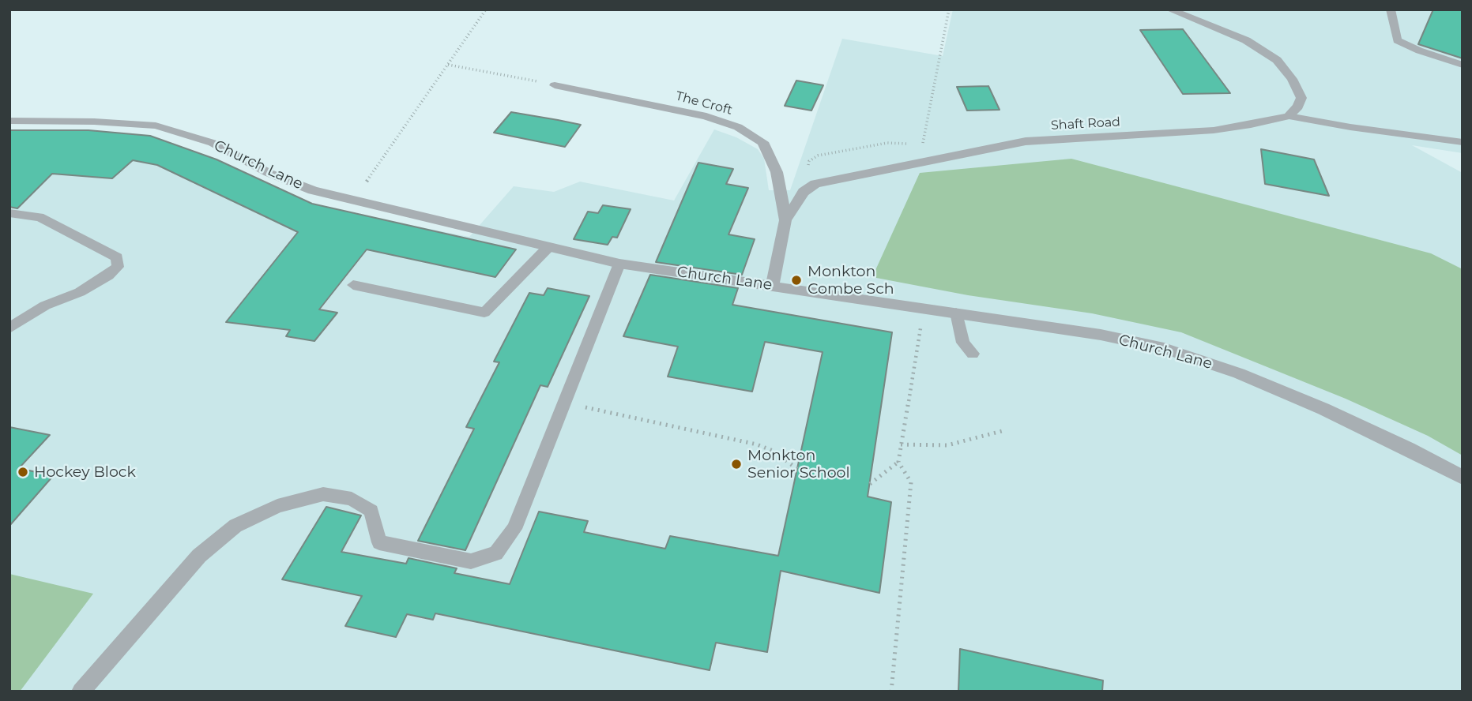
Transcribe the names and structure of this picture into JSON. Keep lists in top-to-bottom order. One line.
{"streets":{"street":["The Croft","Shaft Road","Church Lane"]},"places":["Monkton Combe Sch","Monkton Senior School","Hockey Block"]}
